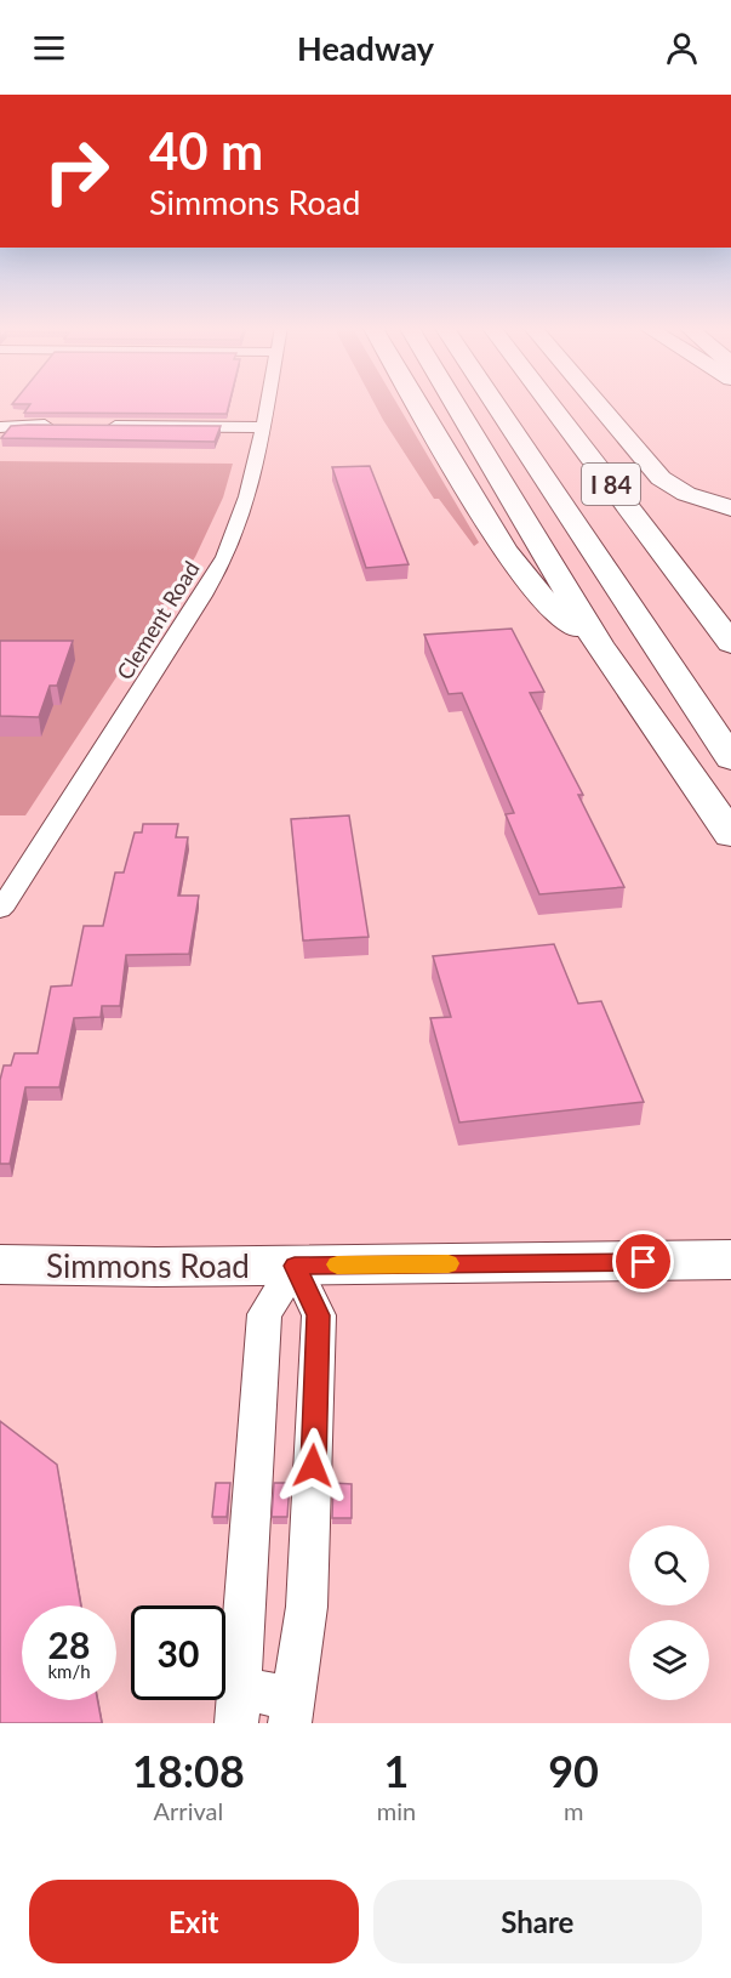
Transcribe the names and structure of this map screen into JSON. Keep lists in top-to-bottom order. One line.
{"streets":{"main road":["I 84","Simmons Road"],"street":["Clement Road"]},"page":{"header":"Headway","turn":["40 m","Simmons Road"],"speed":"28 km/h","limit":"30","eta":["18:08","Arrival","1","min","90","m"],"buttons":["Exit","Share"]}}
